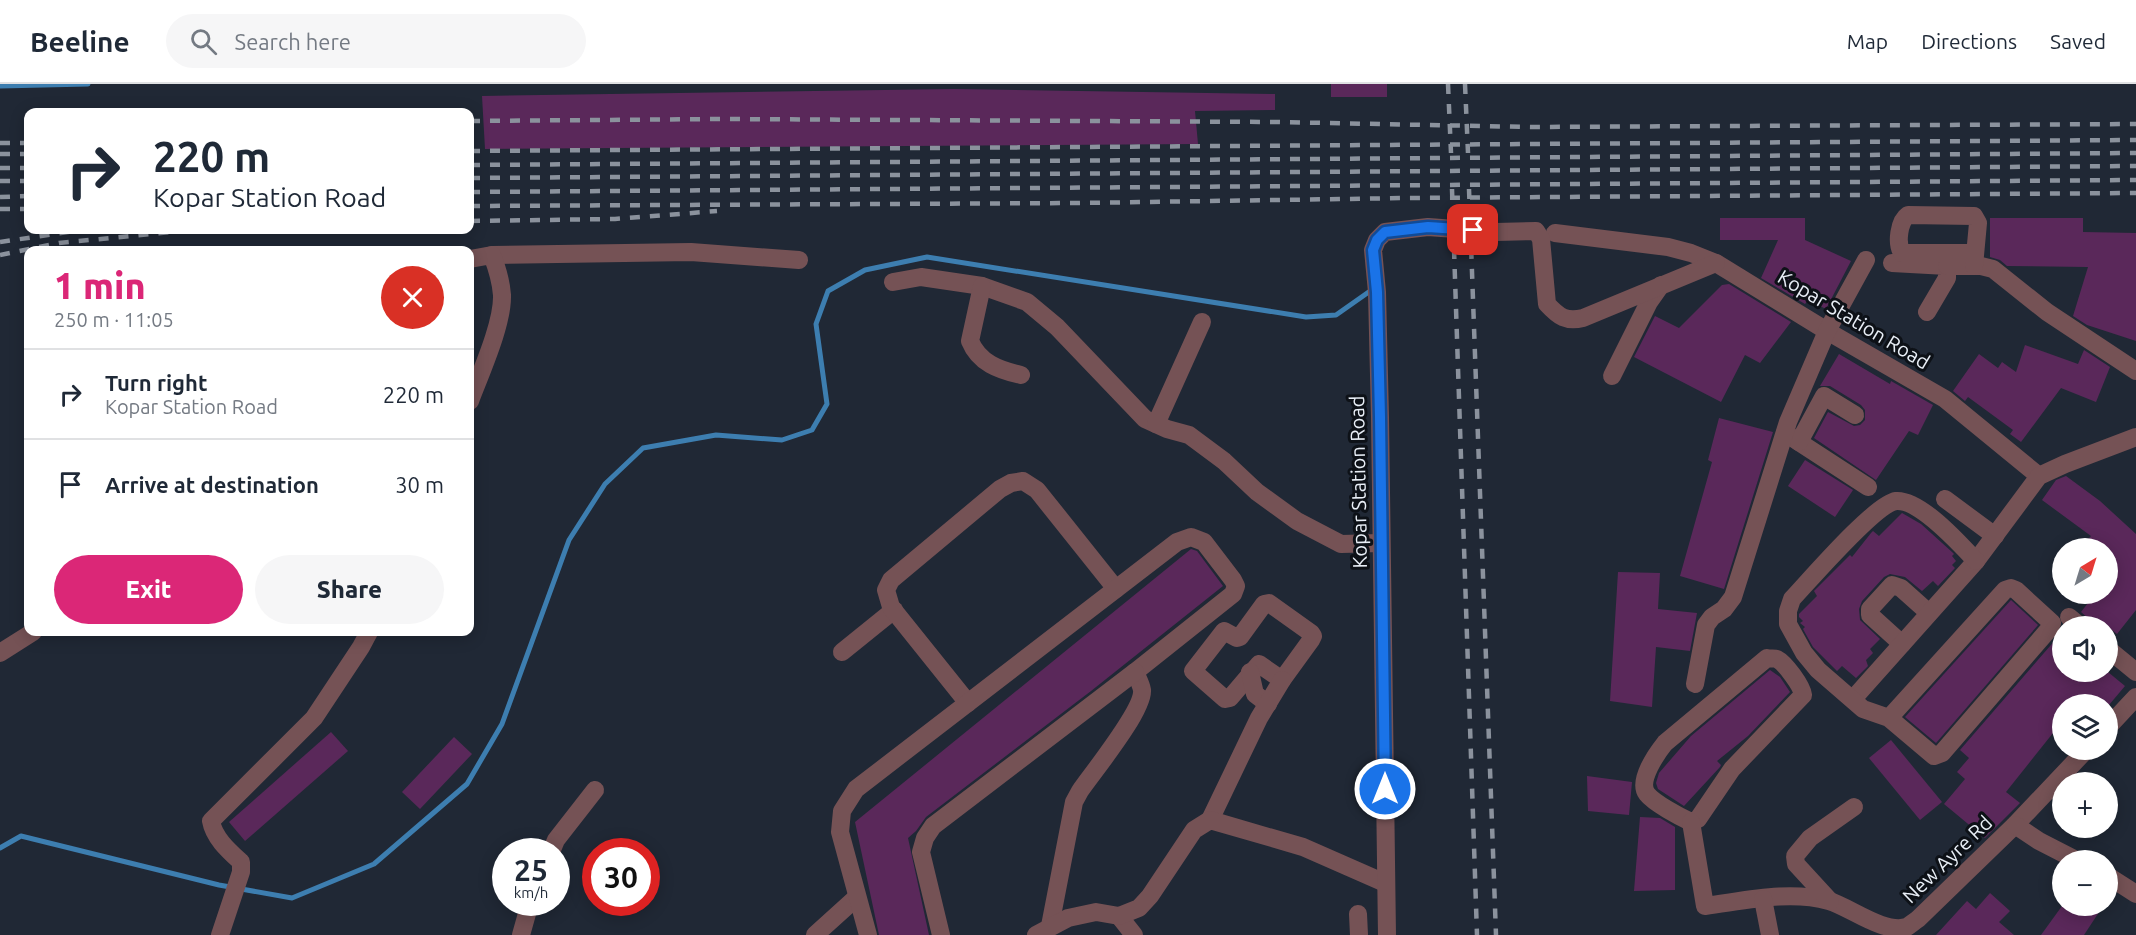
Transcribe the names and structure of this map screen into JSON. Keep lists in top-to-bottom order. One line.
{"streets":{"street":["Kopar Station Road","New Ayre Rd"]},"north":"top right","page":{"header":"Beeline","search":"Search here","nav":["Map","Directions","Saved"],"turn":["220 m","Kopar Station Road"],"heading":["1 min","250 m · 11:05"],"list":[{"name":"Turn right","note":"Kopar Station Road","value":"220 m"},{"name":"Arrive at destination","value":"30 m"}],"map_buttons":["+","−"],"buttons":["Exit","Share"],"speed":"25 km/h","limit":"30"}}
